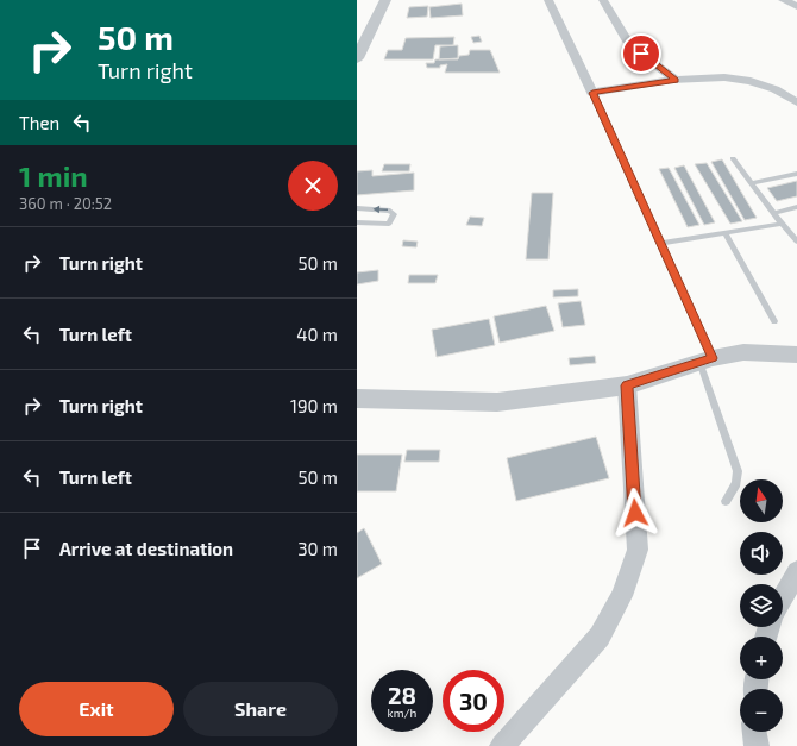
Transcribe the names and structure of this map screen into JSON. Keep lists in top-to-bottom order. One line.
{"north":"top","page":{"turn":["50 m","Turn right"],"then":"Then","heading":["1 min","360 m · 20:52"],"list":[{"name":"Turn right","value":"50 m"},{"name":"Turn left","value":"40 m"},{"name":"Turn right","value":"190 m"},{"name":"Turn left","value":"50 m"},{"name":"Arrive at destination","value":"30 m"}],"map_buttons":["+","−"],"speed":"28 km/h","limit":"30","buttons":["Exit","Share"]}}
